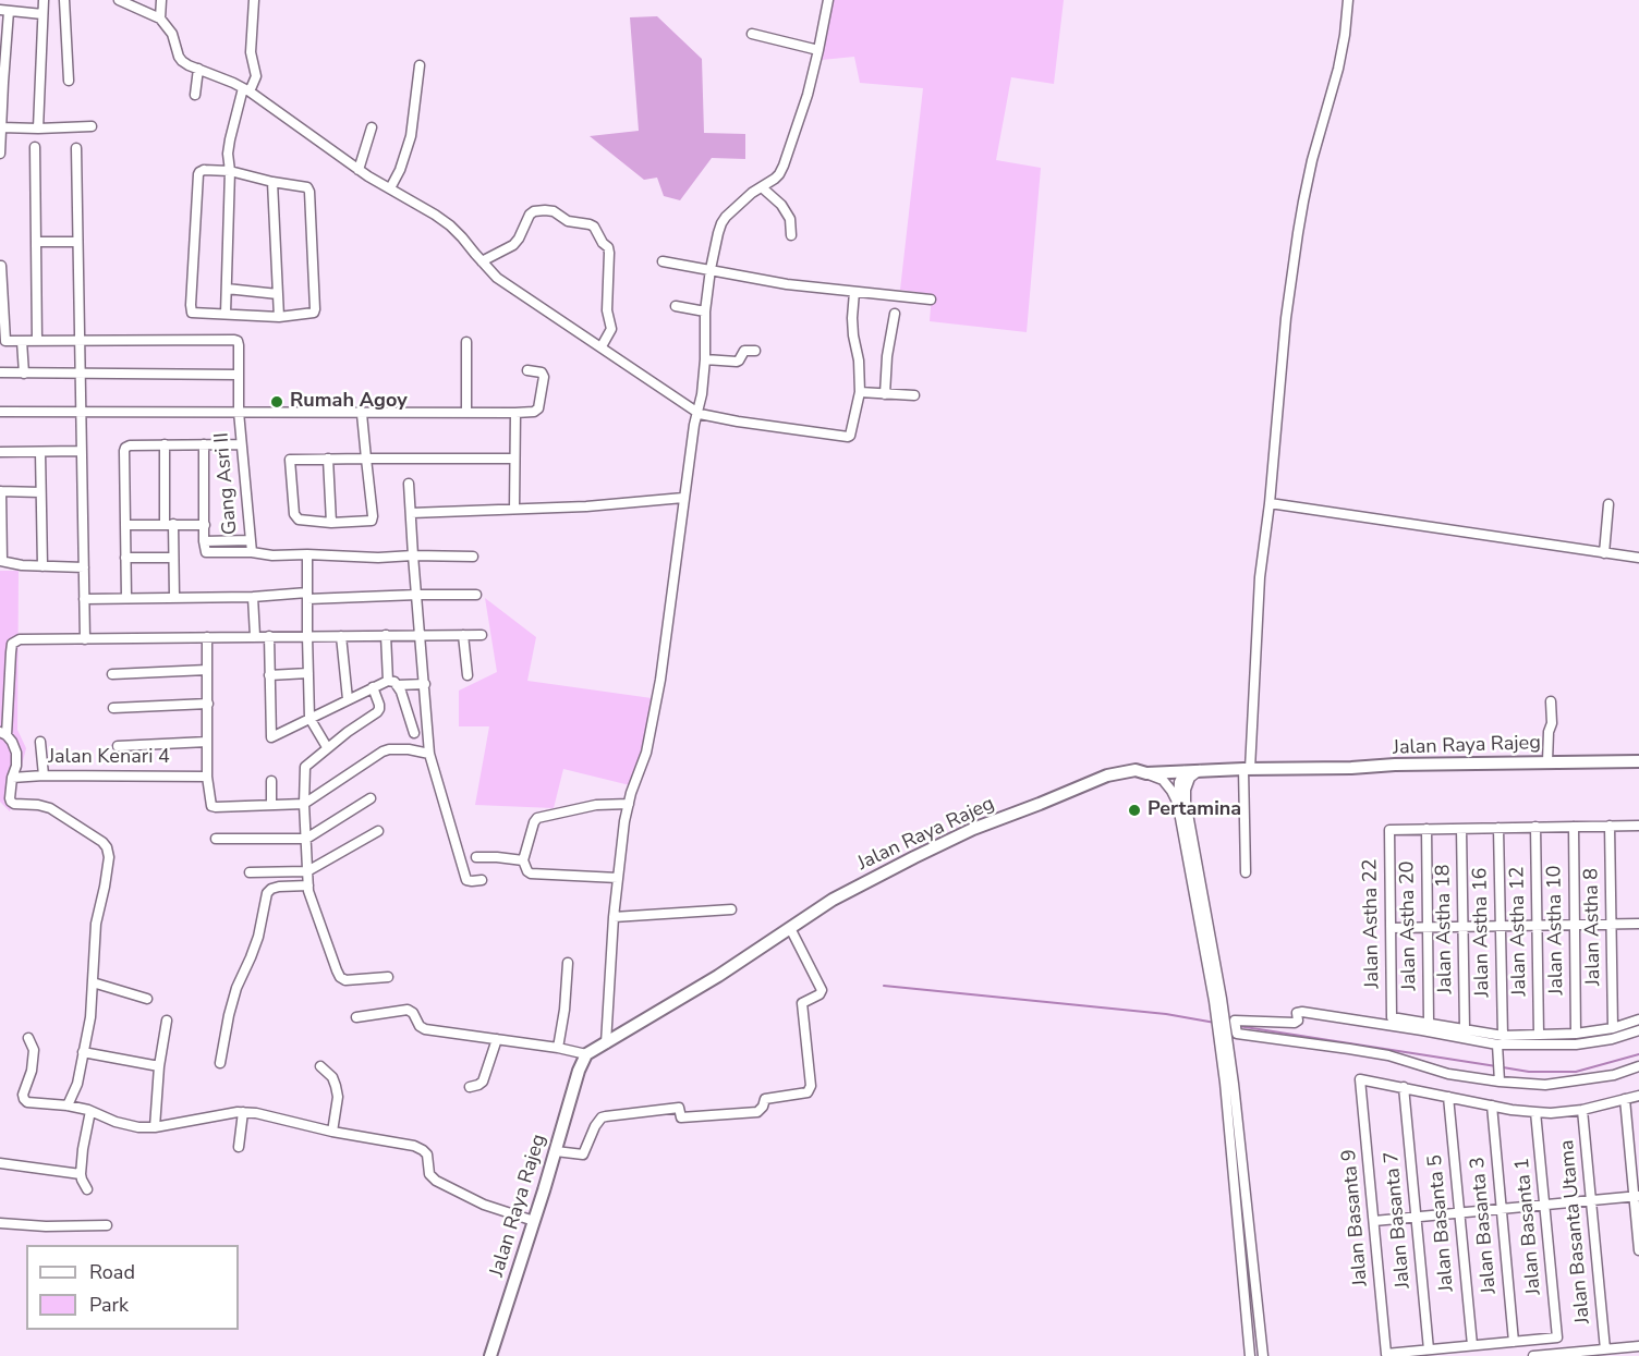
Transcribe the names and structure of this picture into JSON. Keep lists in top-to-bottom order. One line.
{"streets":{"main road":["Jalan Raya Rajeg"],"street":["Gang Asri II","Jalan Kenari 4","Jalan Astha 22","Jalan Astha 20","Jalan Astha 8","Jalan Astha 18","Jalan Astha 10","Jalan Astha 12","Jalan Astha 16","Jalan Basanta 9","Jalan Basanta 7","Jalan Basanta 5","Jalan Basanta 3","Jalan Basanta 1","Jalan Basanta Utama"]},"crossings":[["Jalan Astha 22","Jalan Astha 20"],["Jalan Basanta 9","Jalan Basanta 7"],["Jalan Basanta 3","Jalan Basanta 1"]],"places":["Rumah Agoy","Pertamina"],"legend":["Road","Park"]}
